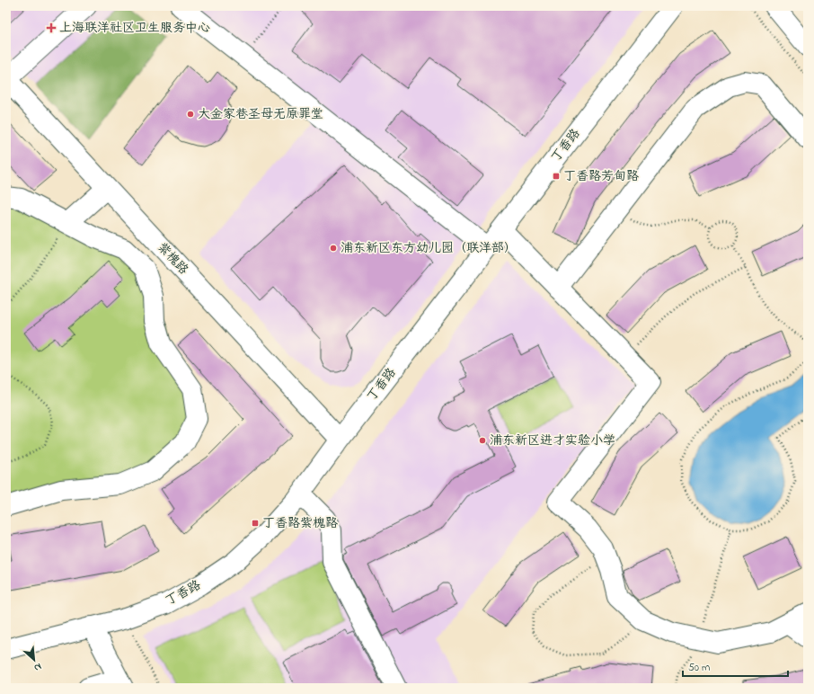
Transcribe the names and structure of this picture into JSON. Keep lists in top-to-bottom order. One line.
{"streets":{"street":["丁香路","紫槐路"]},"crossings":[["丁香路","紫槐路"]],"places":{"health":["上海联洋社区卫生服务中心"],"other":["大金家巷圣母无原罪堂","浦东新区东方幼儿园（联洋部）","浦东新区进才实验小学"],"transit":["丁香路芳甸路","丁香路紫槐路"]},"scale_bar":"50 m","north":"bottom right"}
